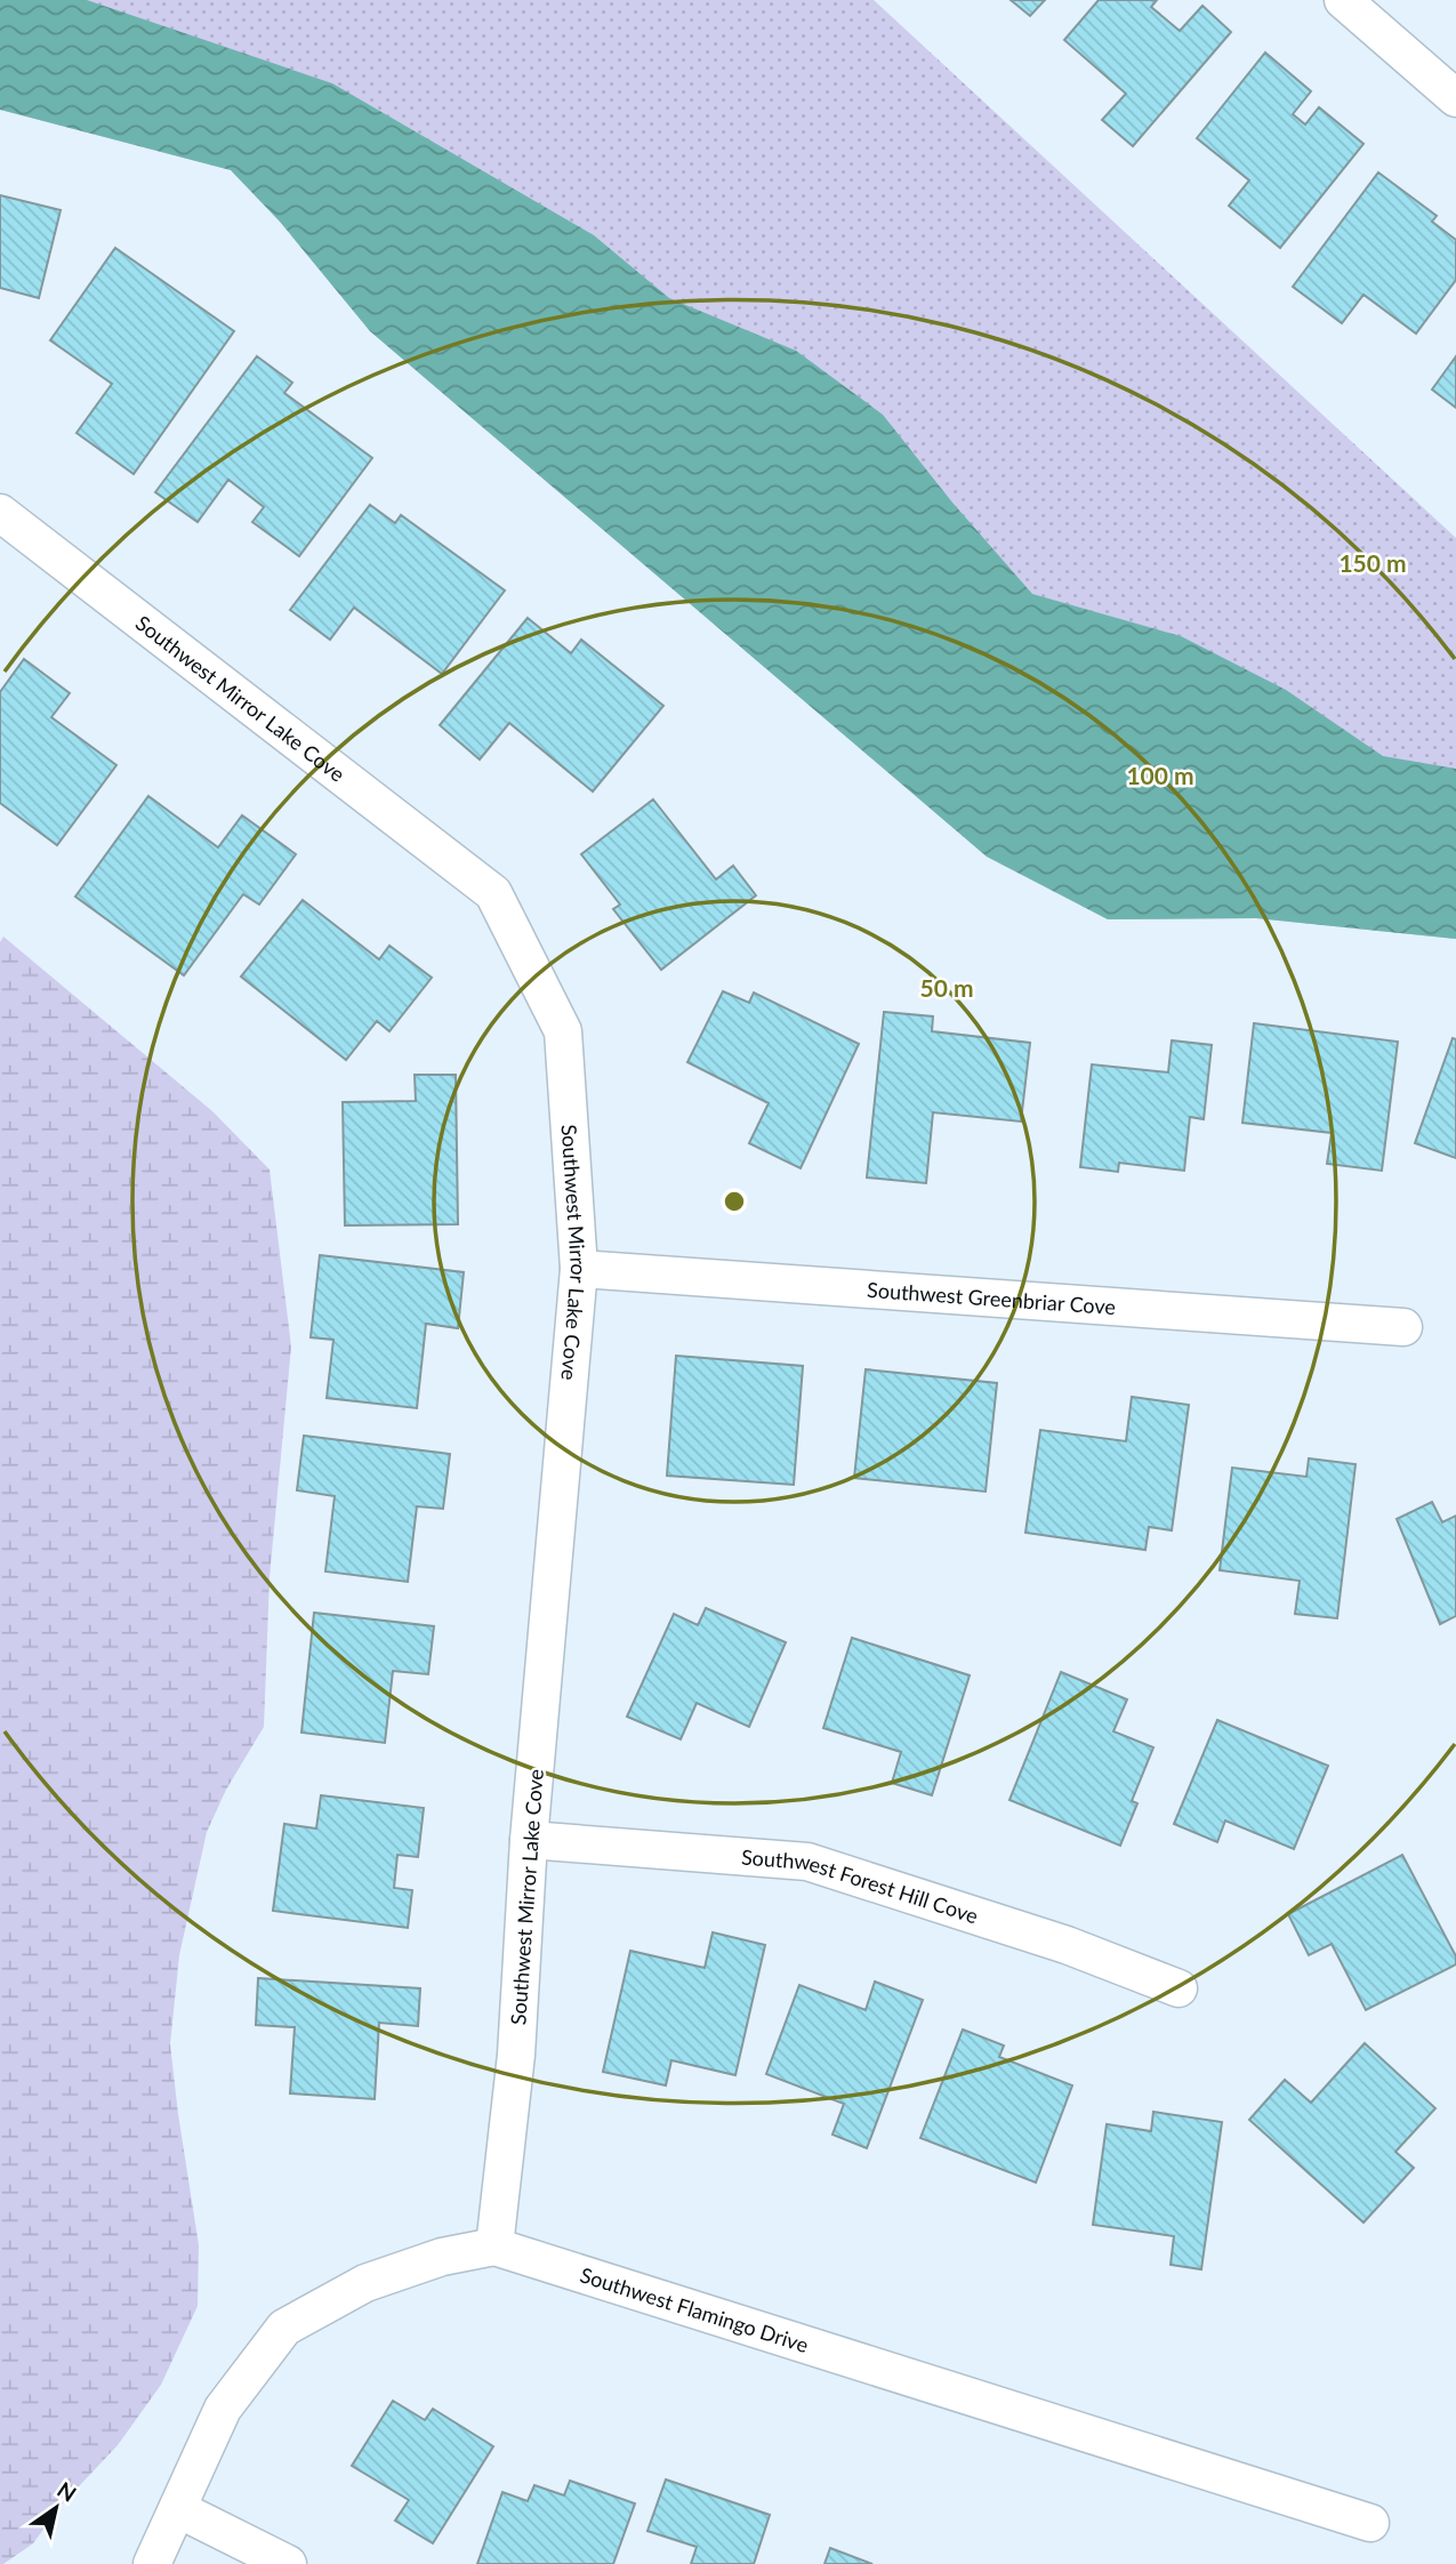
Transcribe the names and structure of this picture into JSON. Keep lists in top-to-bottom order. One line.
{"streets":{"street":["Southwest Mirror Lake Cove","Southwest Greenbriar Cove","Southwest Forest Hill Cove","Southwest Flamingo Drive"]},"crossings":[["Southwest Mirror Lake Cove","Southwest Greenbriar Cove"],["Southwest Mirror Lake Cove","Southwest Forest Hill Cove"],["Southwest Mirror Lake Cove","Southwest Flamingo Drive"]],"north":"top right","rings":["150 m","100 m","50 m"]}
